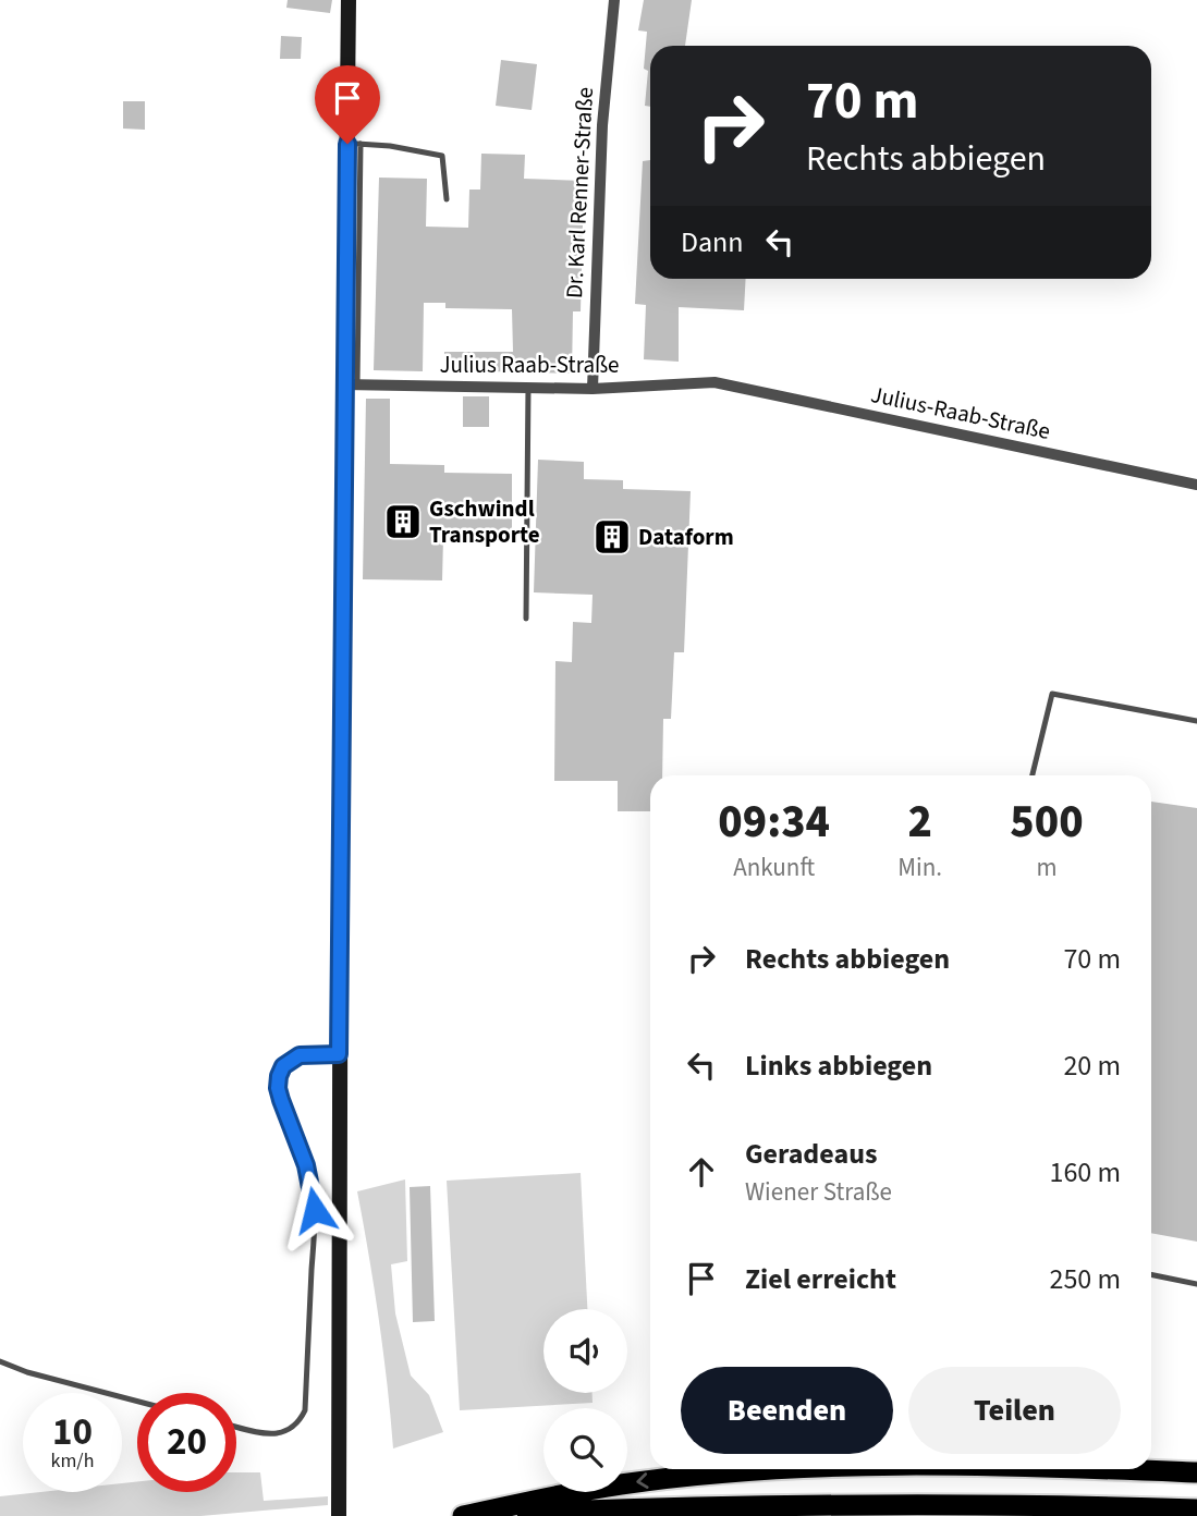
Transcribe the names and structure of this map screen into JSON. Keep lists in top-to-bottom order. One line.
{"streets":{"street":["Dr. Karl Renner-Straße","Julius Raab-Straße","Julius-Raab-Straße"]},"crossings":[["Dr. Karl Renner-Straße","Julius Raab-Straße"],["Julius Raab-Straße","Julius-Raab-Straße"]],"places":{"building":["Gschwindl Transporte","Dataform"]},"page":{"turn":["70 m","Rechts abbiegen"],"then":"Dann","eta":["09:34","Ankunft","2","Min.","500","m"],"list":[{"name":"Rechts abbiegen","value":"70 m"},{"name":"Links abbiegen","value":"20 m"},{"name":"Geradeaus","note":"Wiener Straße","value":"160 m"},{"name":"Ziel erreicht","value":"250 m"}],"buttons":["Beenden","Teilen"],"speed":"10 km/h","limit":"20"}}
